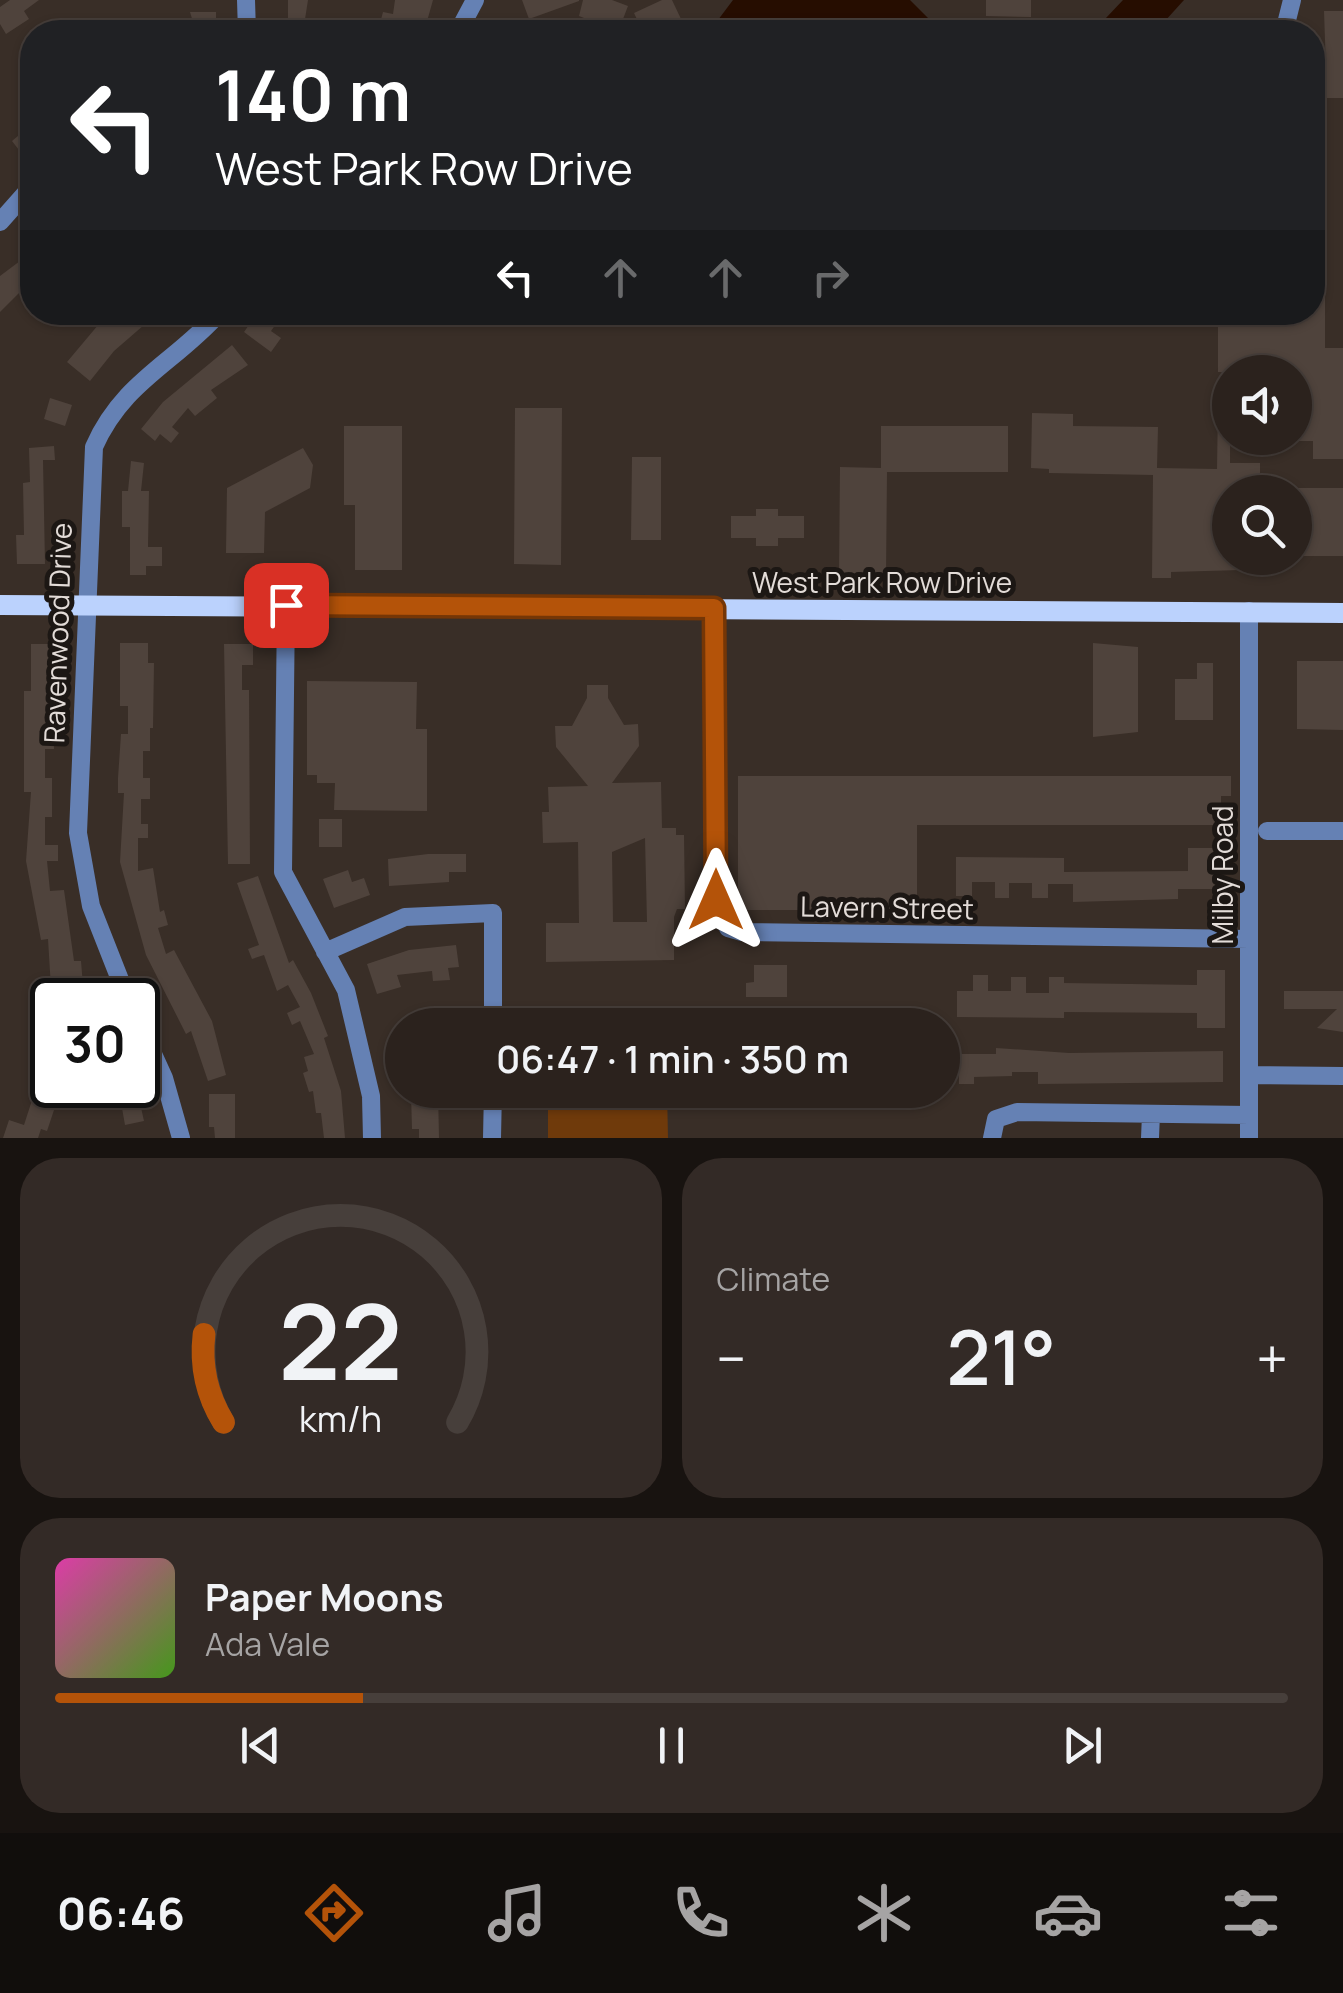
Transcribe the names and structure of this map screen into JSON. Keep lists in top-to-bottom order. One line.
{"streets":{"main road":["West Park Row Drive"],"street":["Ravenwood Drive","Milby Road","Lavern Street"]},"crossings":[["West Park Row Drive","Ravenwood Drive"],["West Park Row Drive","Milby Road"],["West Park Row Drive","Lavern Street"],["Milby Road","Lavern Street"]],"page":{"turn":["140 m","West Park Row Drive"],"limit":"30","trip":"06:47 · 1 min · 350 m","tile":"Climate","heat":["−","21°","+"],"song":["Paper Moons","Ada Vale"],"tabs":"06:46","gauge":["22","km/h"]}}
